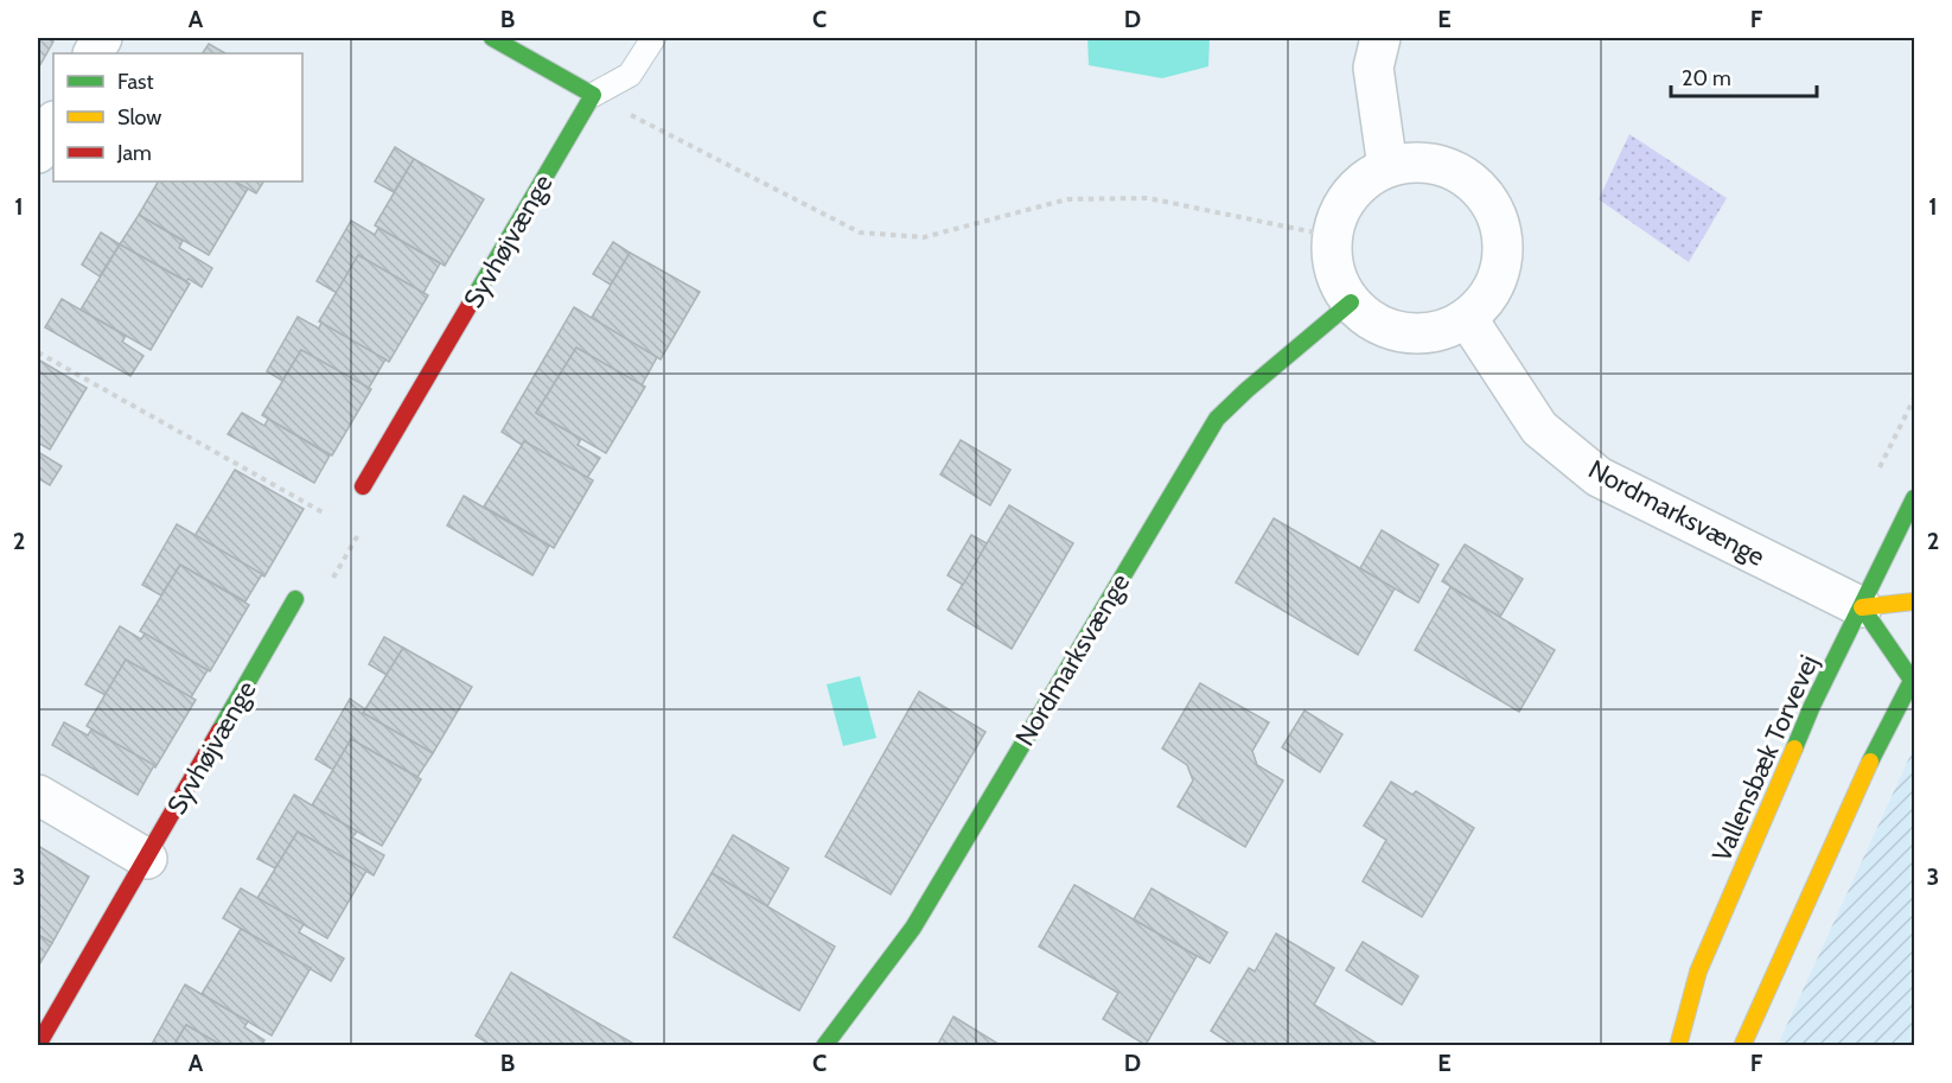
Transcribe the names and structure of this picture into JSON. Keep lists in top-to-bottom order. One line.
{"streets":{"street":["Syvhøjvænge","Nordmarksvænge","Vallensbæk Torvevej"]},"crossings":[["Nordmarksvænge","Vallensbæk Torvevej"]],"legend":["Fast","Slow","Jam"],"scale_bar":"20 m","grid":{"columns":["A","B","C","D","E","F"],"rows":["1","2","3"]}}
